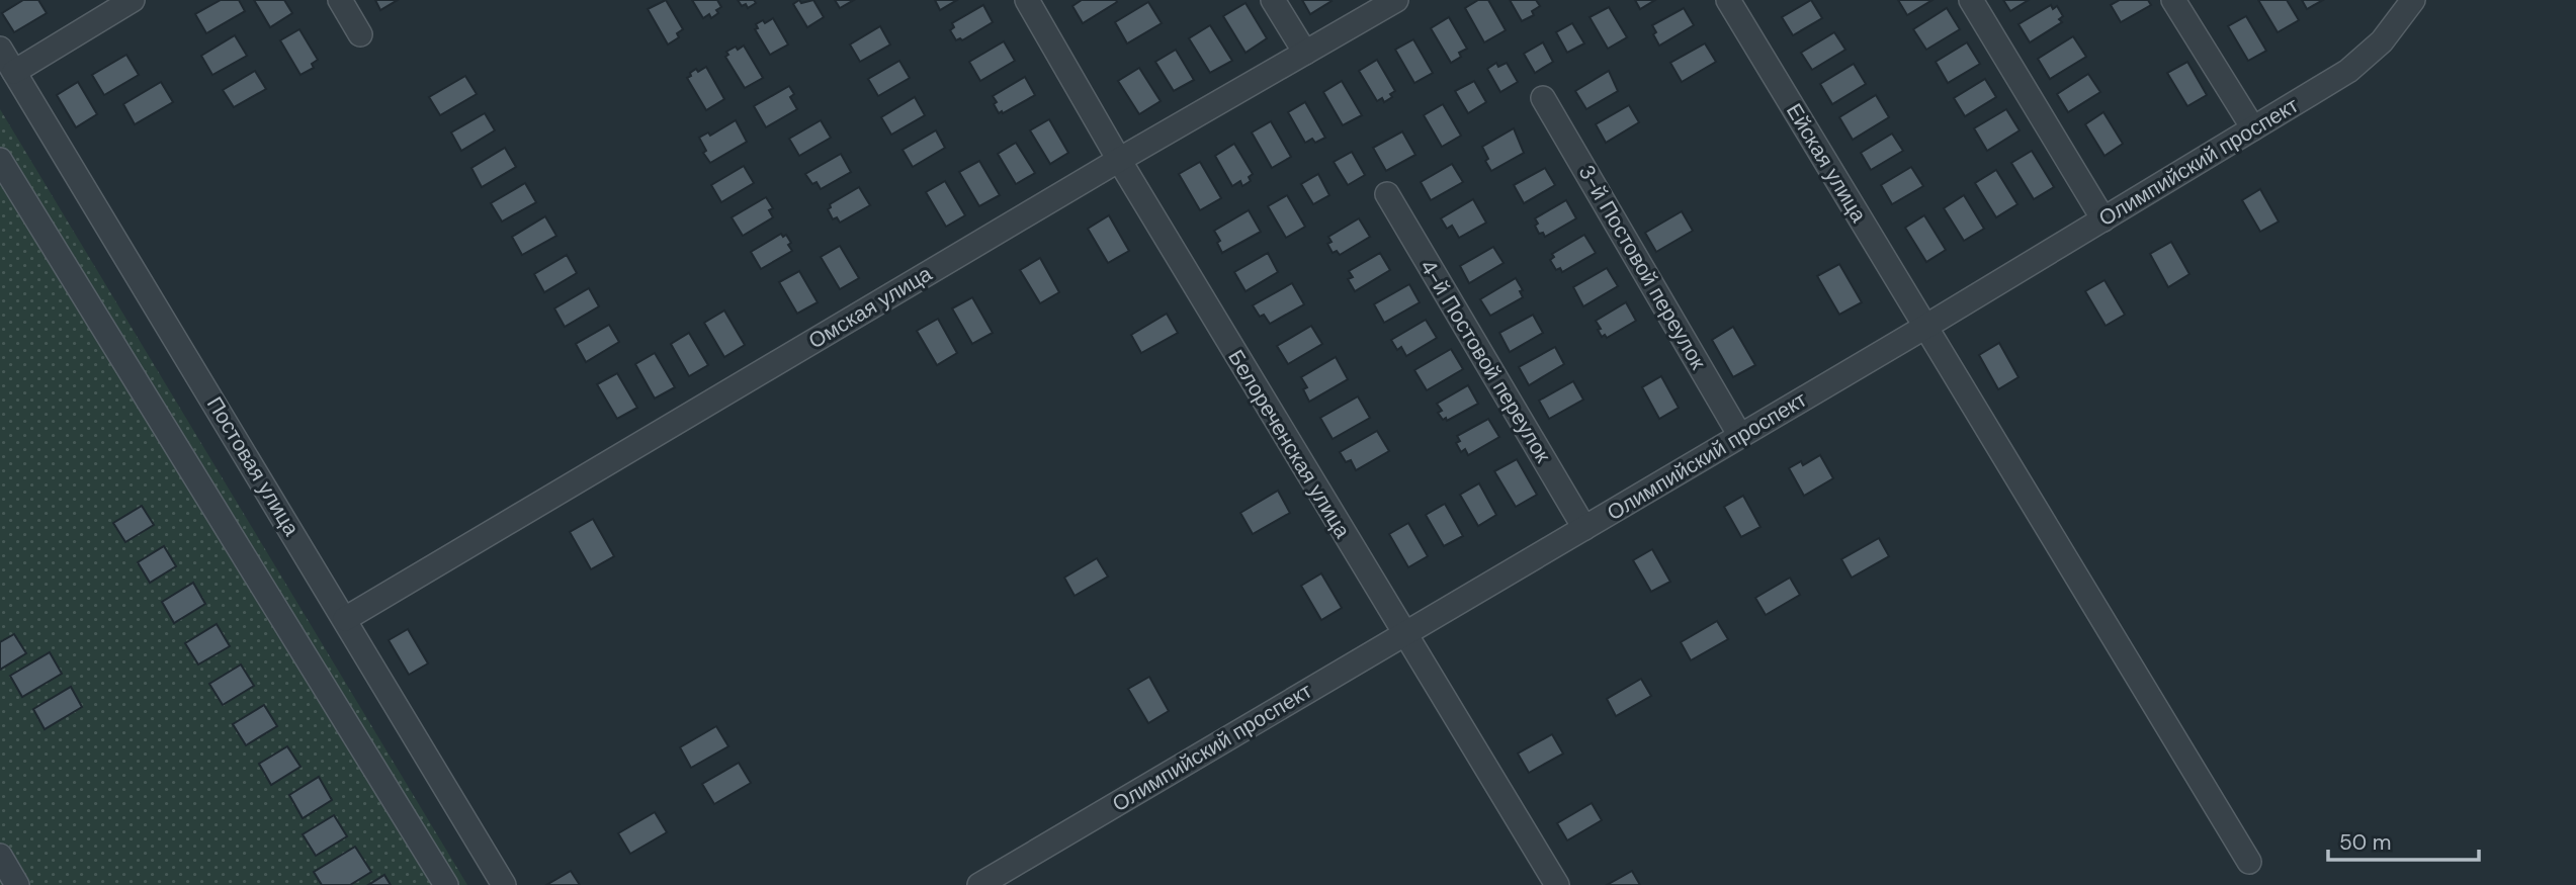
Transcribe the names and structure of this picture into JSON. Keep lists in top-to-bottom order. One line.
{"streets":{"street":["Олимпийский проспект","Ейская улица","3-й Постовой переулок","Омская улица","4-й Постовой переулок","Белореченская улица","Постовая улица"]},"crossings":[["Олимпийский проспект","Ейская улица"],["Олимпийский проспект","3-й Постовой переулок"],["Олимпийский проспект","4-й Постовой переулок"],["Олимпийский проспект","Белореченская улица"],["Омская улица","Белореченская улица"],["Омская улица","Постовая улица"]],"scale_bar":"50 m"}
